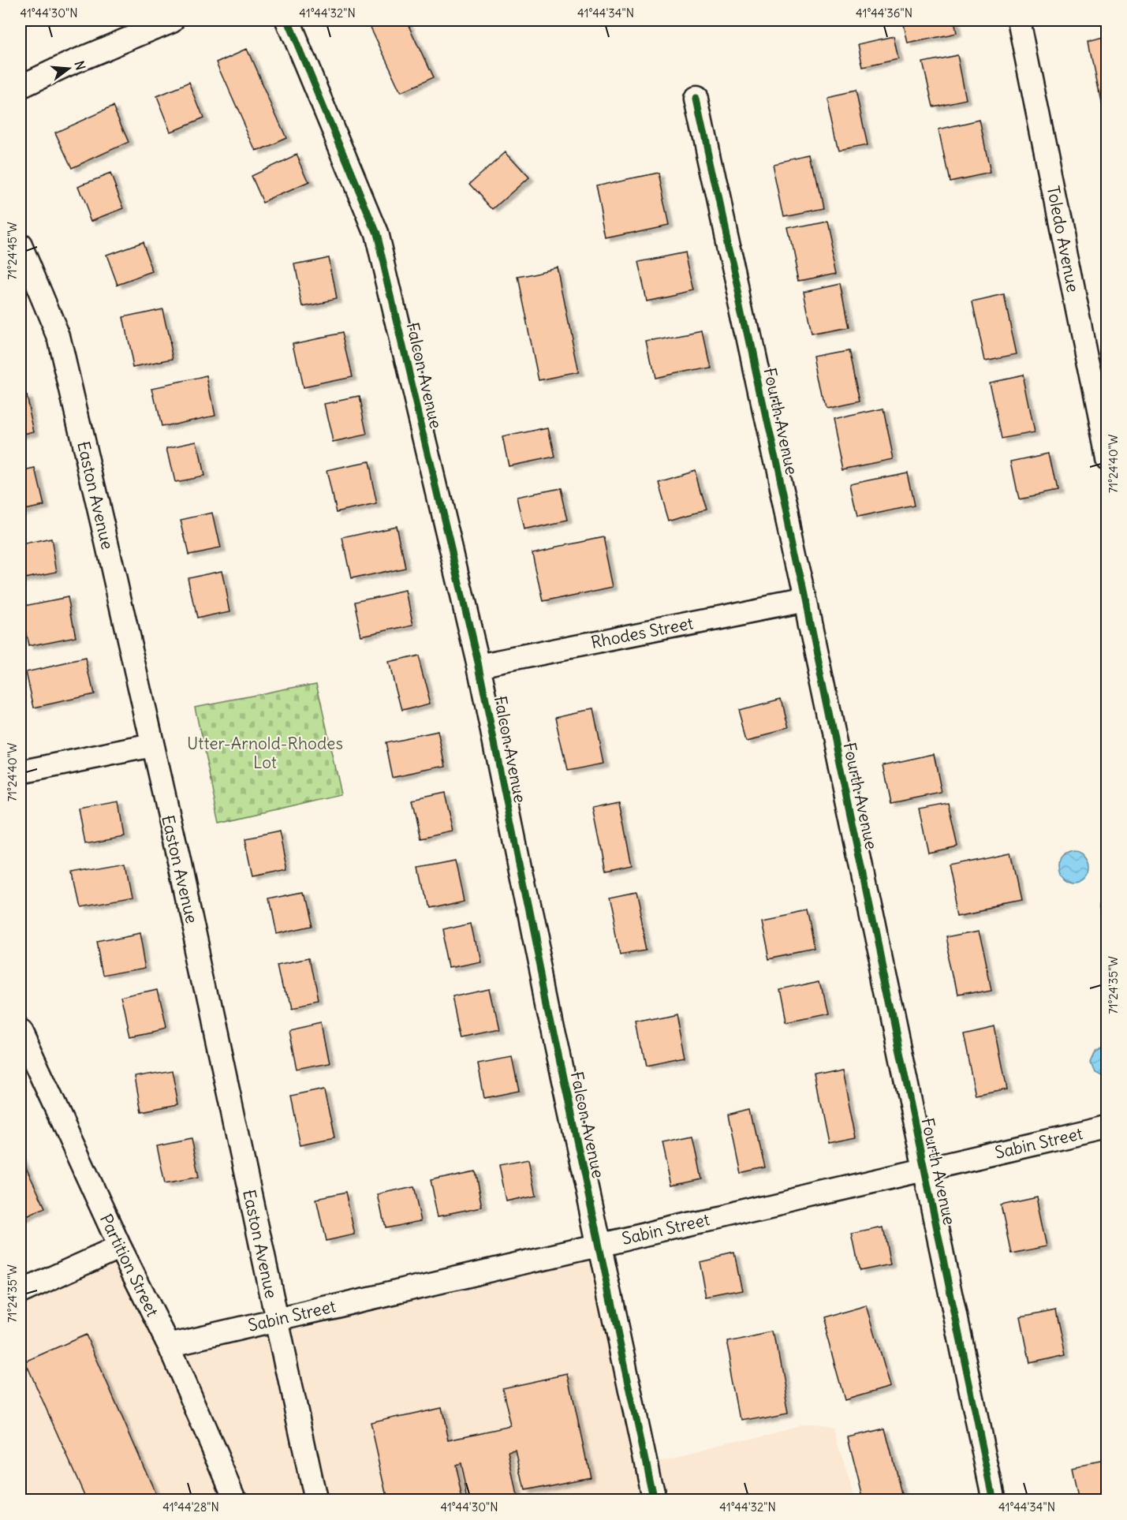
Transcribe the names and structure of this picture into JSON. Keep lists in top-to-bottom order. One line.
{"streets":{"street":["Toledo Avenue","Falcon Avenue","Fourth Avenue","Easton Avenue","Rhodes Street","Sabin Street","Partition Street"]},"crossings":[["Falcon Avenue","Rhodes Street"],["Falcon Avenue","Sabin Street"],["Fourth Avenue","Rhodes Street"],["Fourth Avenue","Sabin Street"],["Easton Avenue","Sabin Street"],["Sabin Street","Partition Street"]],"parks":["Utter-Arnold-Rhodes Lot"],"north":"right","coordinates":["41°44'30\"N","41°44'32\"N","41°44'34\"N","41°44'36\"N","71°24'45\"W","71°24'40\"W","71°24'35\"W","41°44'28\"N"]}
